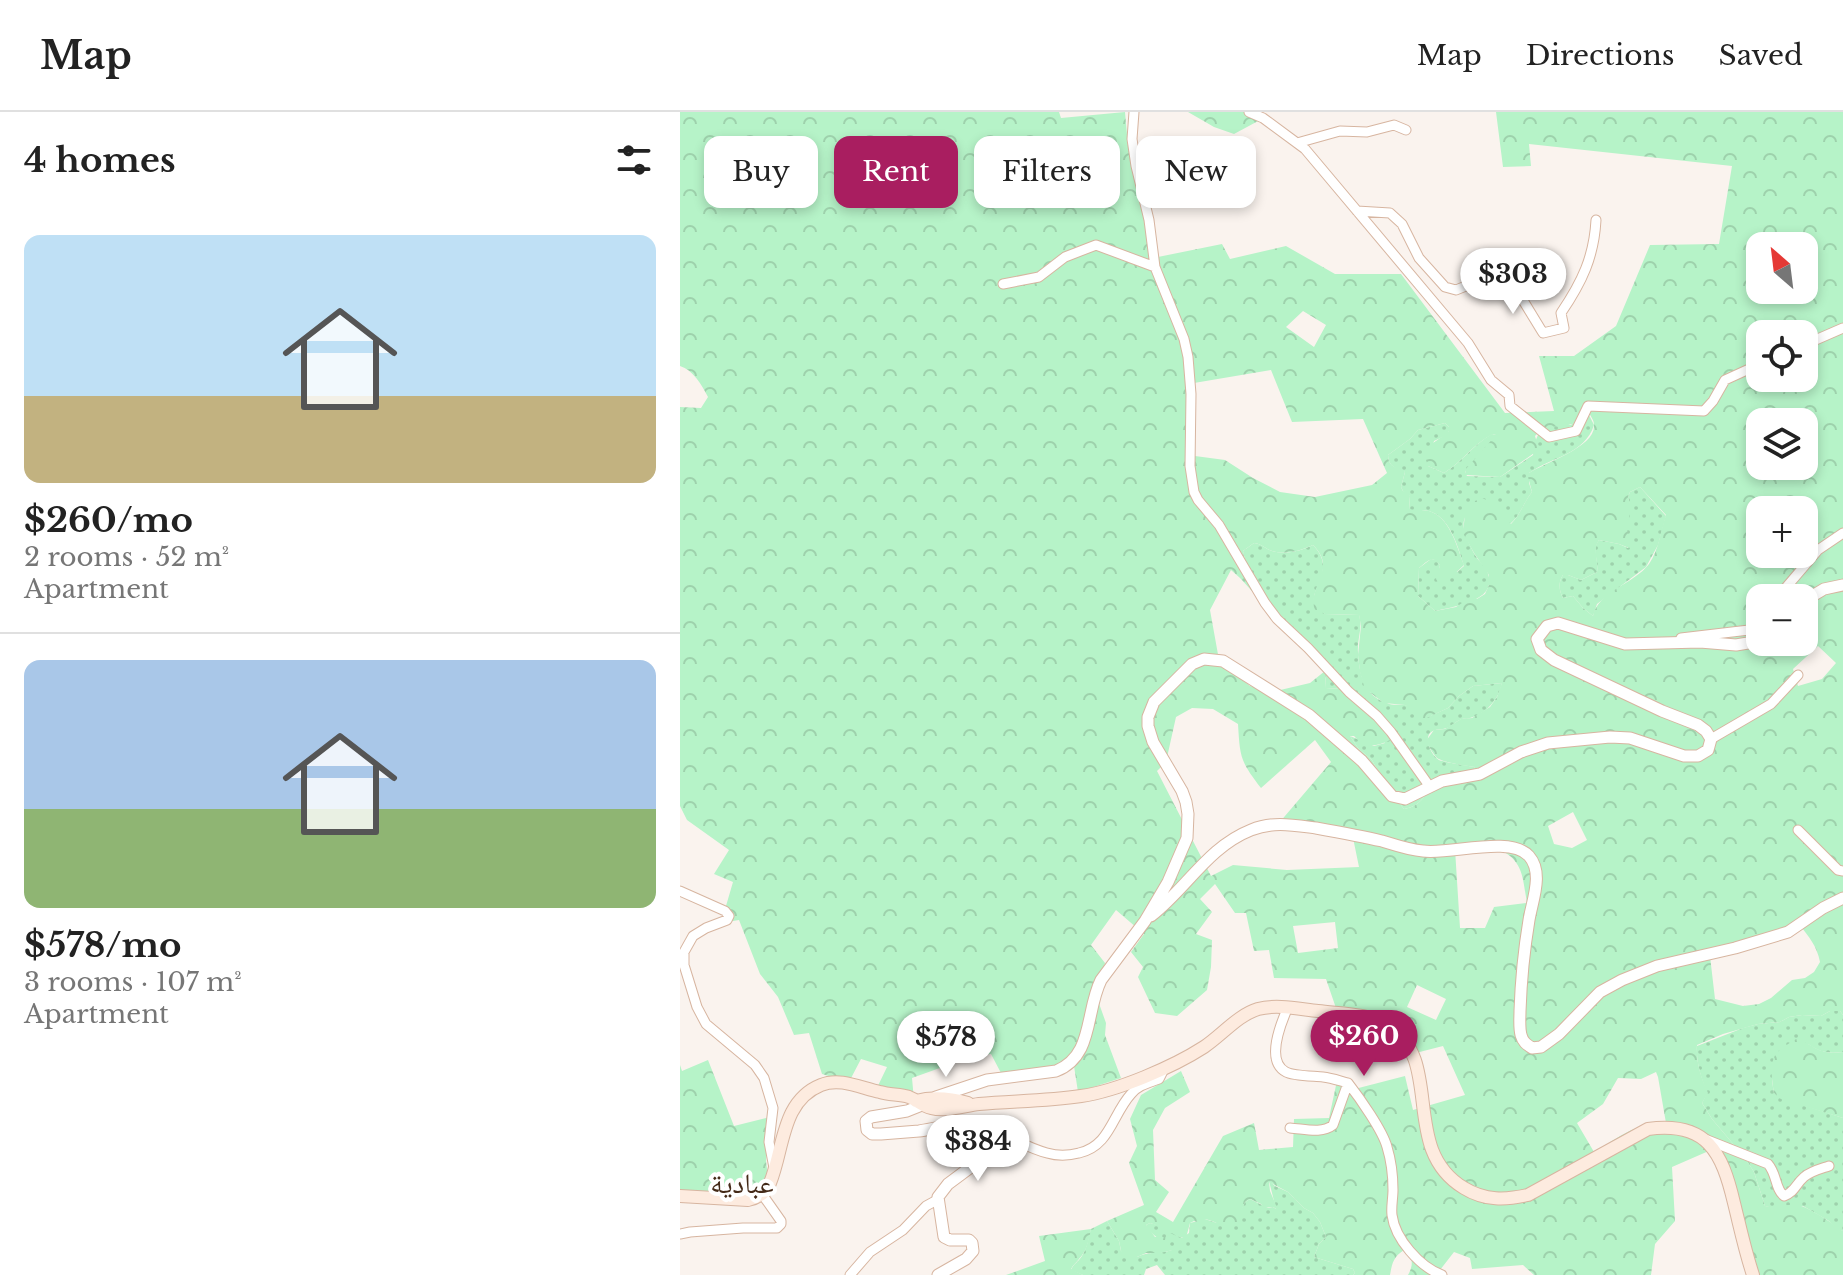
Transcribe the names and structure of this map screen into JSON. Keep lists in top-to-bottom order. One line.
{"districts":["عبادية"],"north":"top left","page":{"header":"Map","nav":["Map","Directions","Saved"],"heading":"4 homes","chip":["Buy","Rent","Filters","New"],"list":[{"name":"$260/mo","note":"2 rooms · 52 m² · Apartment"},{"name":"$578/mo","note":"3 rooms · 107 m² · Apartment"}],"map_buttons":["+","−"],"price":["$303","$260","$578","$384"]}}
